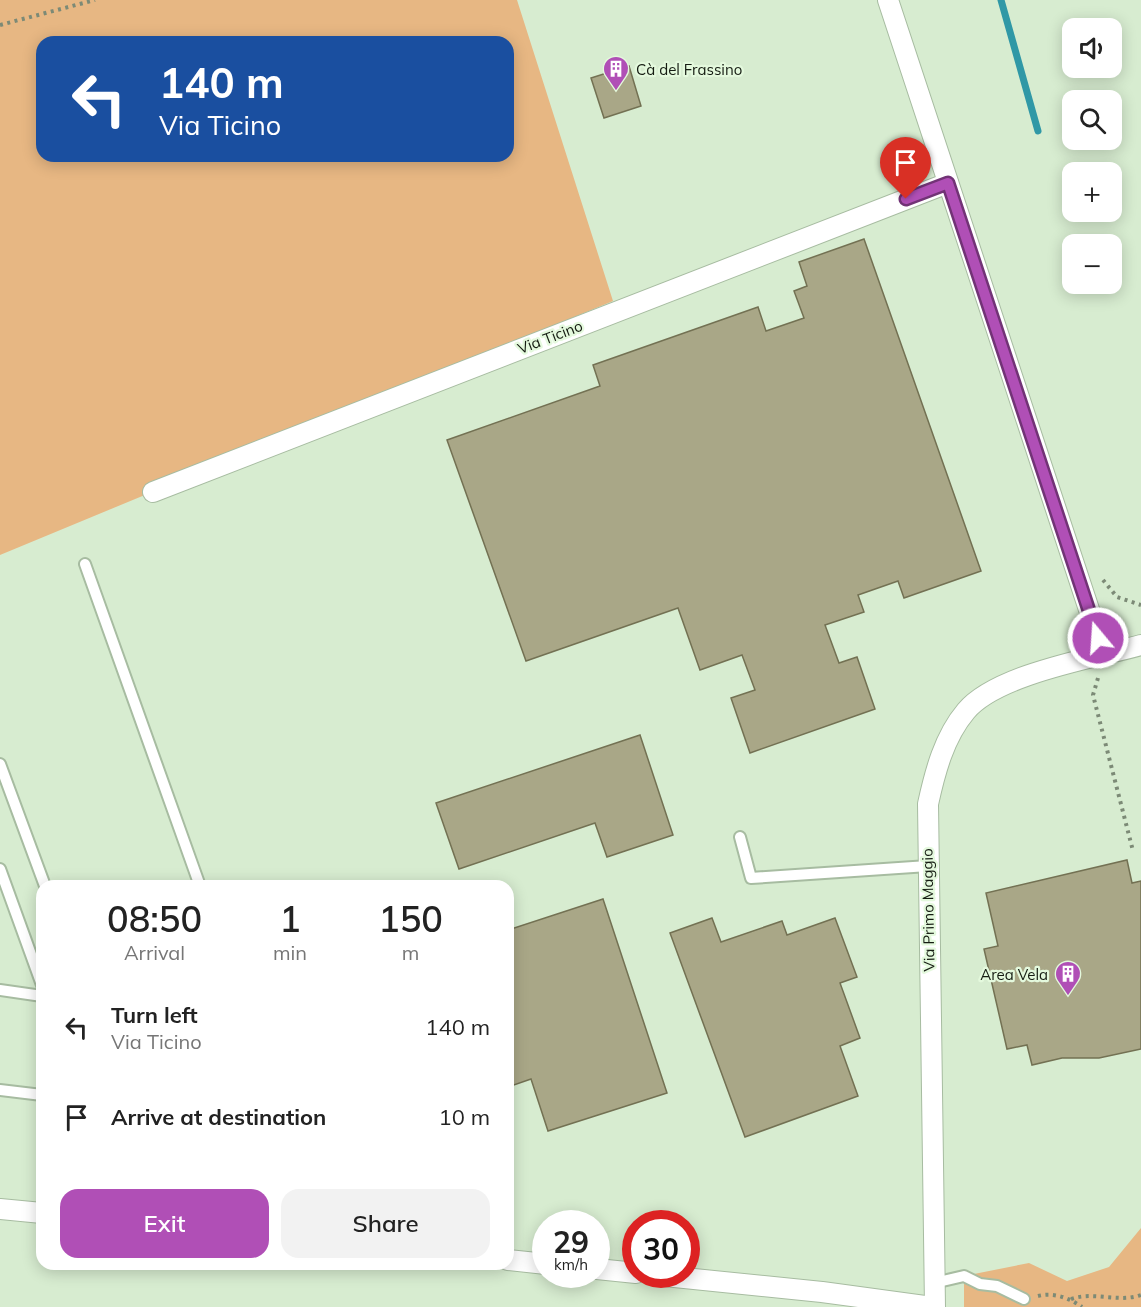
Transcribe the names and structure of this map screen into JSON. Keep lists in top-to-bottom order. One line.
{"streets":{"street":["Via Ticino","Via Primo Maggio"]},"places":{"building":["Cà del Frassino","Area Vela"]},"page":{"map_buttons":["+","−"],"turn":["140 m","Via Ticino"],"eta":["08:50","Arrival","1","min","150","m"],"list":[{"name":"Turn left","note":"Via Ticino","value":"140 m"},{"name":"Arrive at destination","value":"10 m"}],"buttons":["Exit","Share"],"speed":"29 km/h","limit":"30"}}
